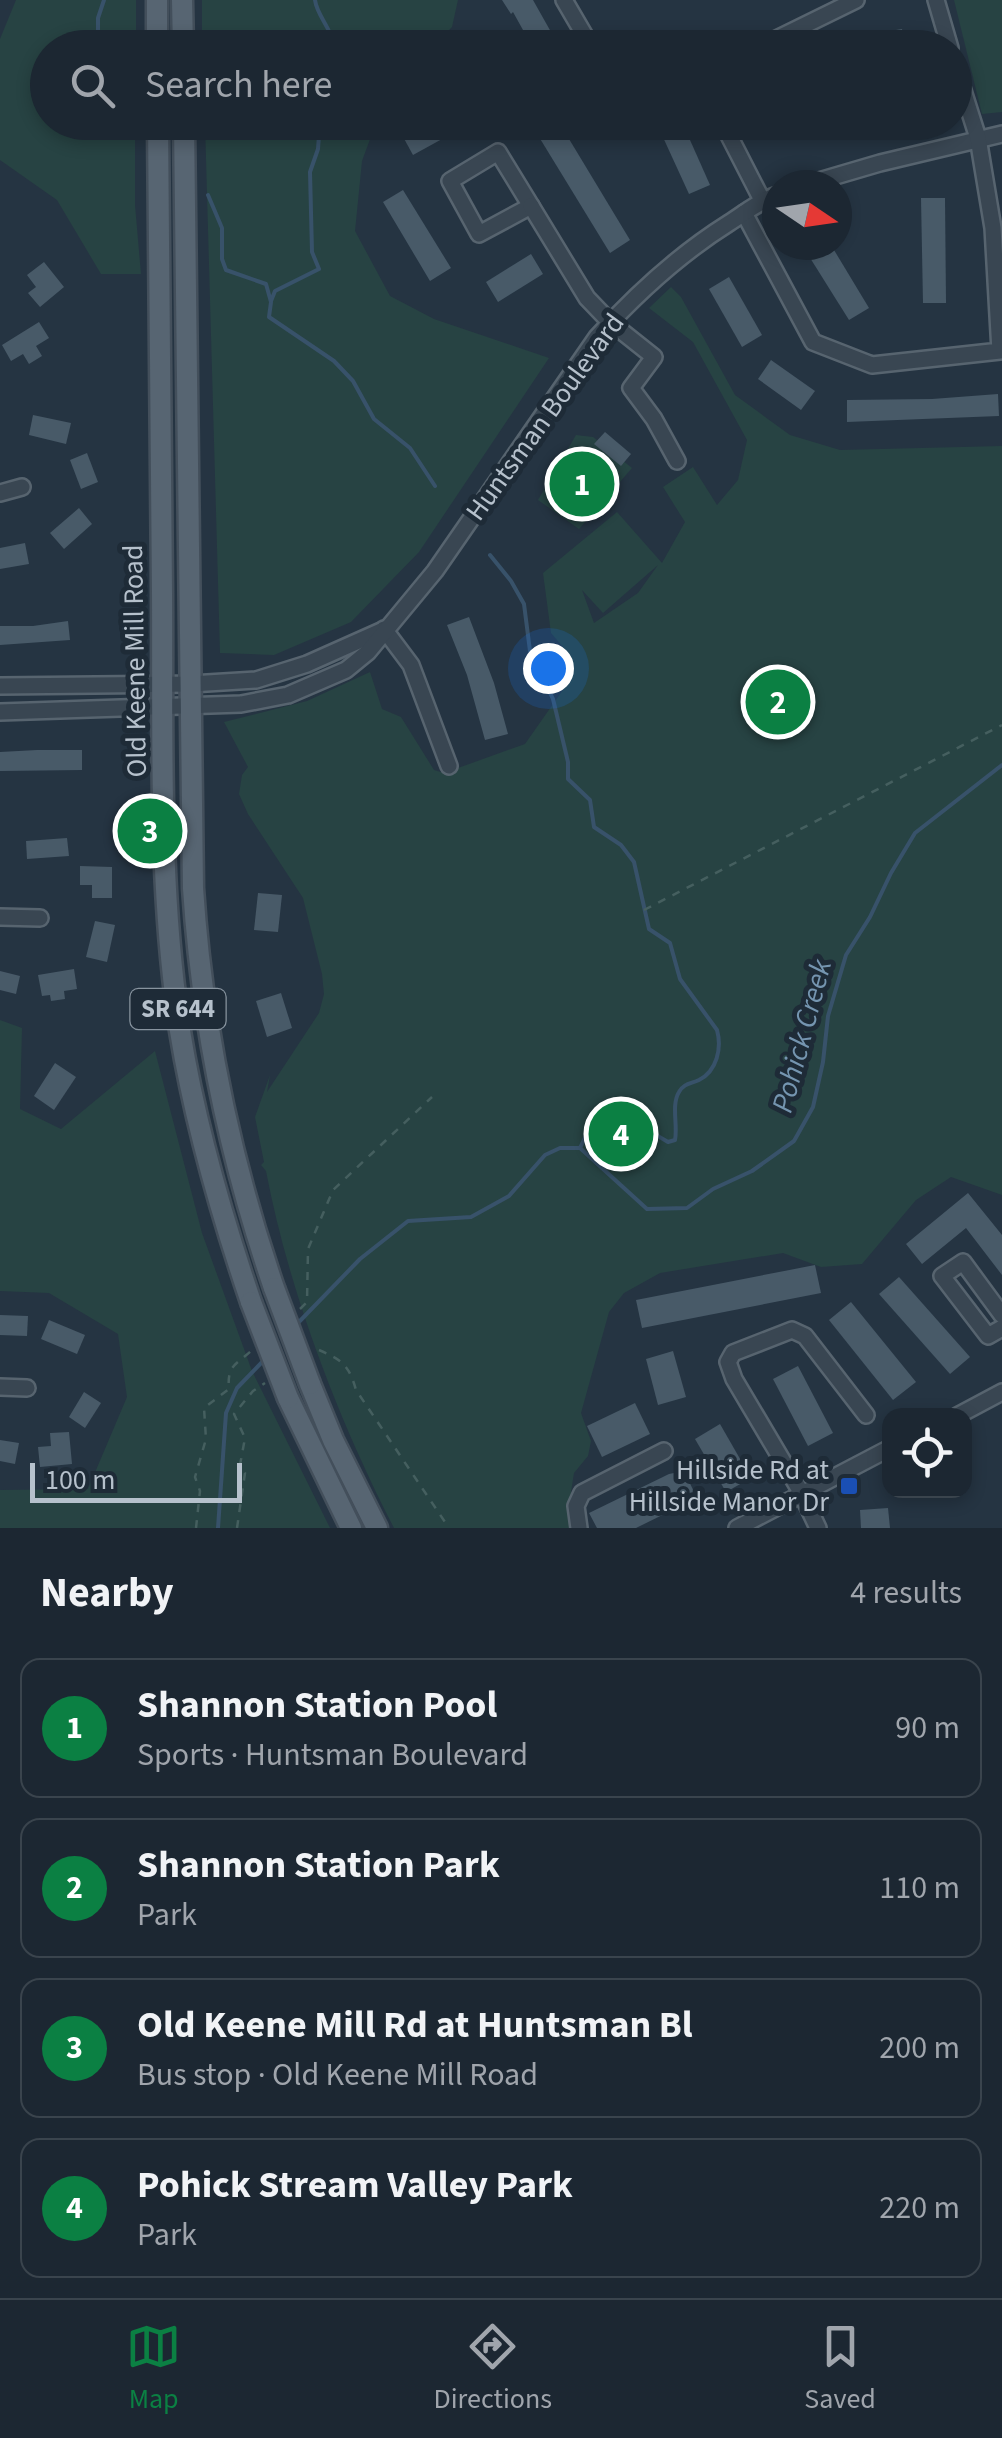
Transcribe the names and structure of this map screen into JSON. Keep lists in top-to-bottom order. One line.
{"streets":{"main road":["Old Keene Mill Road","SR 644"],"street":["Huntsman Boulevard"]},"crossings":[["Huntsman Boulevard","Old Keene Mill Road"]],"water":["Pohick Creek"],"places":{"transit":["Hillside Rd at Hillside Manor Dr"]},"scale_bar":"100 m","north":"right","page":{"search":"Search here","pins":["1","2","3","4"],"scale":"100 m","heading":["Nearby","4 results"],"list":[{"mark":"1","name":"Shannon Station Pool","note":"Sports · Huntsman Boulevard","value":"90 m"},{"mark":"2","name":"Shannon Station Park","note":"Park","value":"110 m"},{"mark":"3","name":"Old Keene Mill Rd at Huntsman Bl","note":"Bus stop · Old Keene Mill Road","value":"200 m"},{"mark":"4","name":"Pohick Stream Valley Park","note":"Park","value":"220 m"}],"nav":["Map","Directions","Saved"]}}
